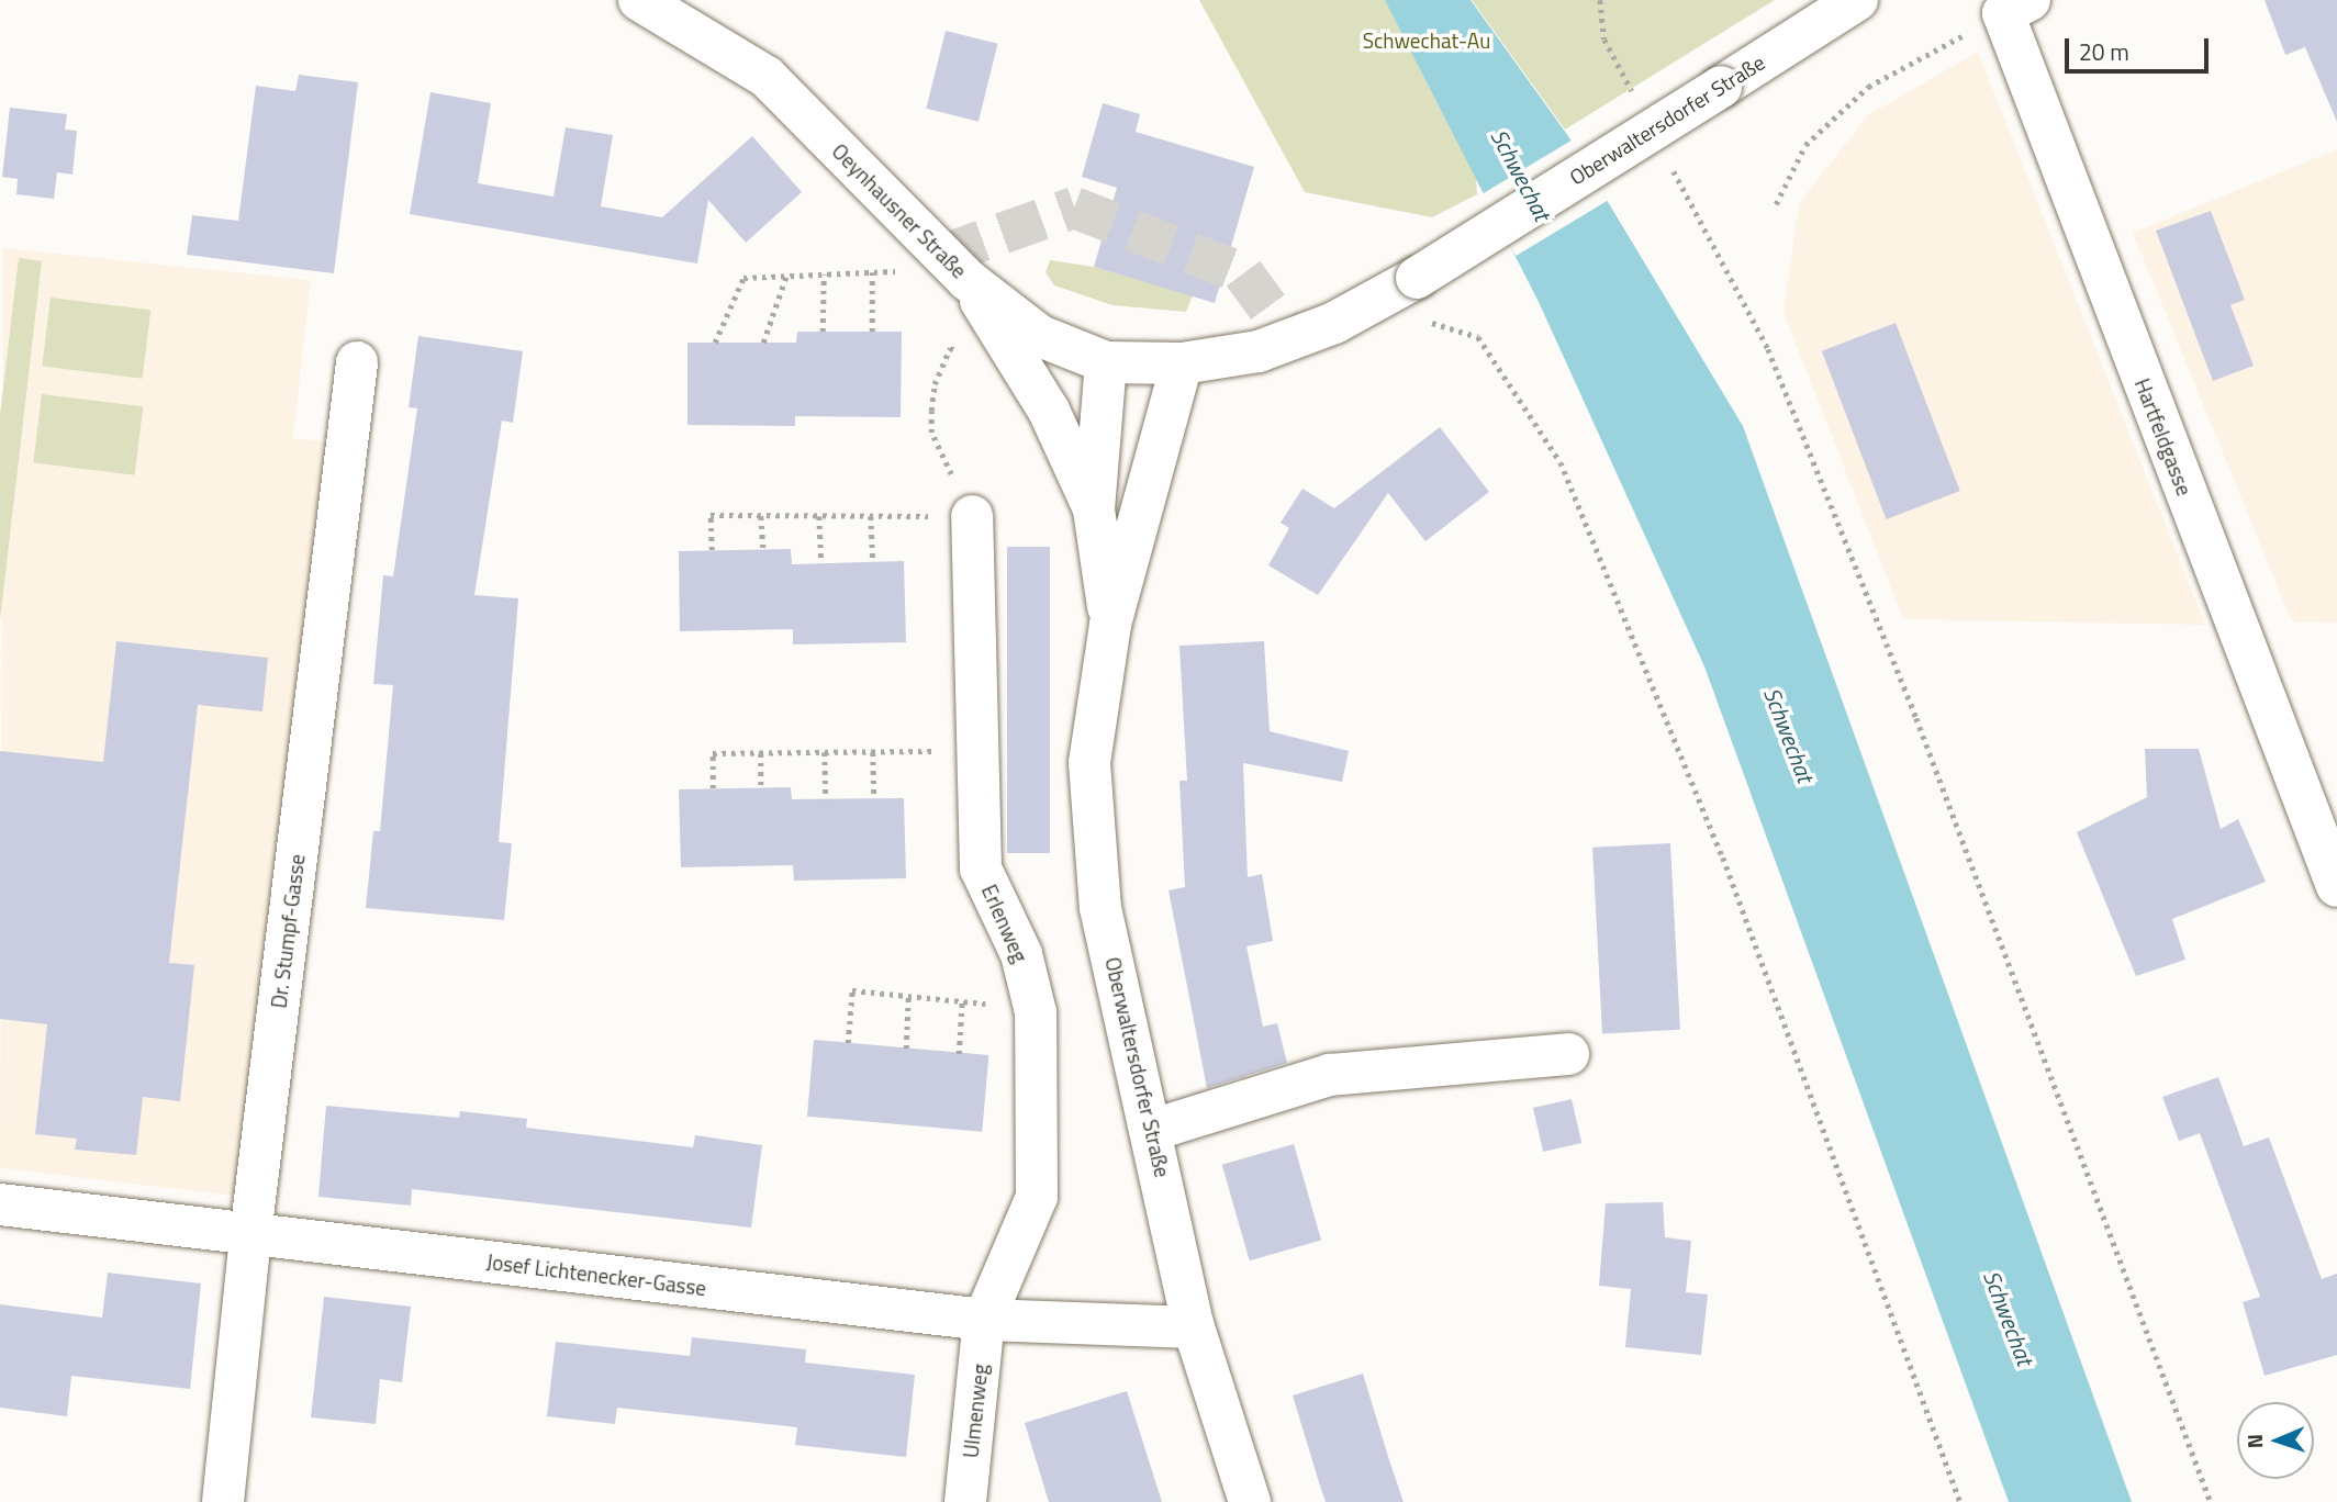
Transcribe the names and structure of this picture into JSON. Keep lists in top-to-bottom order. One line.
{"streets":{"street":["Oberwaltersdorfer Straße","Oeynhausner Straße","Hartfeldgasse","Erlenweg","Dr. Stumpf-Gasse","Josef Lichtenecker-Gasse","Ulmenweg"]},"crossings":[["Oberwaltersdorfer Straße","Oeynhausner Straße"],["Oberwaltersdorfer Straße","Josef Lichtenecker-Gasse"],["Erlenweg","Josef Lichtenecker-Gasse"],["Erlenweg","Ulmenweg"],["Dr. Stumpf-Gasse","Josef Lichtenecker-Gasse"],["Josef Lichtenecker-Gasse","Ulmenweg"]],"water":["Schwechat"],"parks":["Schwechat-Au"],"scale_bar":"20 m","north":"left"}
